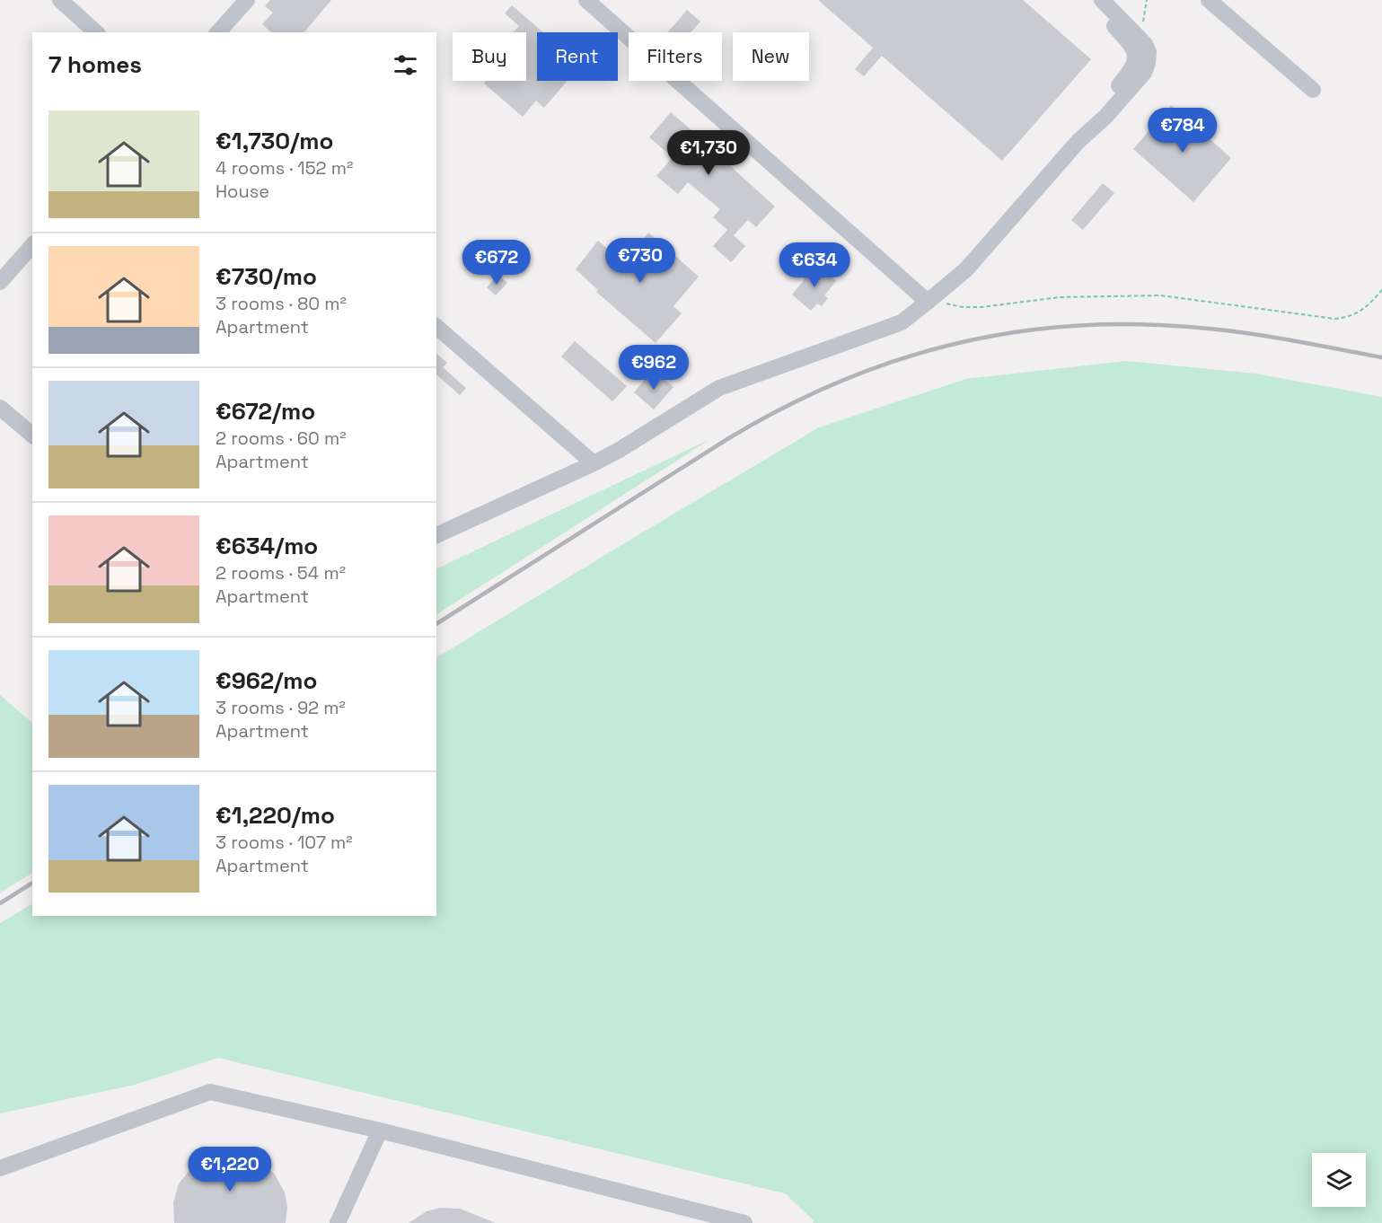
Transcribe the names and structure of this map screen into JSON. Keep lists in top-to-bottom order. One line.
{"page":{"chip":["Buy","Rent","Filters","New"],"heading":"7 homes","list":[{"name":"€1,730/mo","note":"4 rooms · 152 m² · House"},{"name":"€730/mo","note":"3 rooms · 80 m² · Apartment"},{"name":"€672/mo","note":"2 rooms · 60 m² · Apartment"},{"name":"€634/mo","note":"2 rooms · 54 m² · Apartment"},{"name":"€962/mo","note":"3 rooms · 92 m² · Apartment"},{"name":"€1,220/mo","note":"3 rooms · 107 m² · Apartment"}],"price":["€784","€1,730","€730","€672","€634","€962","€1,220"]}}
